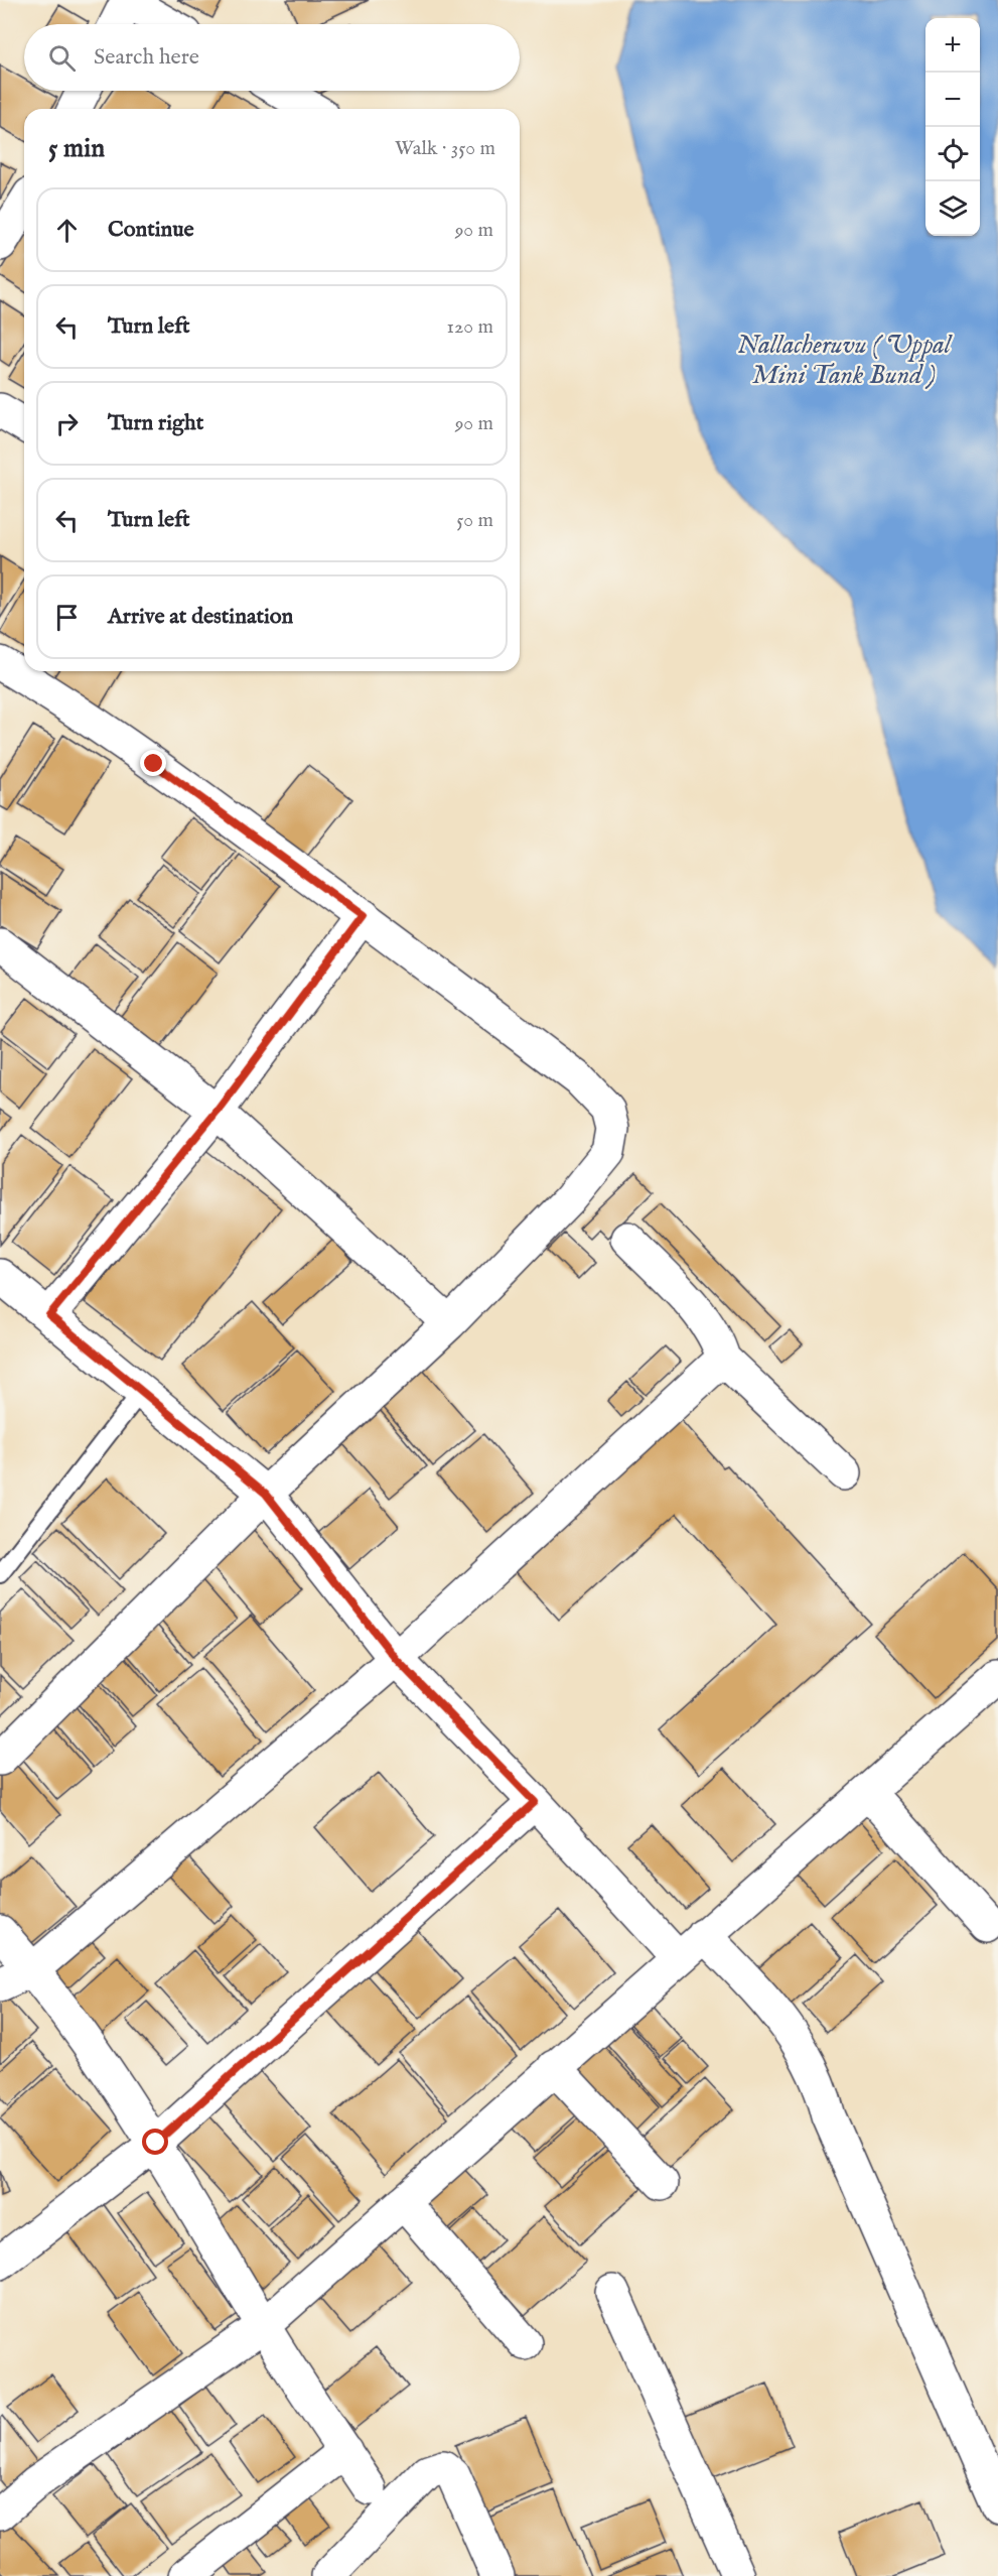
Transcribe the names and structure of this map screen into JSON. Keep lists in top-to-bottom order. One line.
{"water":["Nallacheruvu ( Uppal Mini Tank Bund )"],"page":{"map_buttons":["+","−"],"search":"Search here","heading":["5 min","Walk · 350 m"],"list":[["Continue","90 m"],["Turn left","120 m"],["Turn right","90 m"],["Turn left","50 m"],"Arrive at destination"]}}
